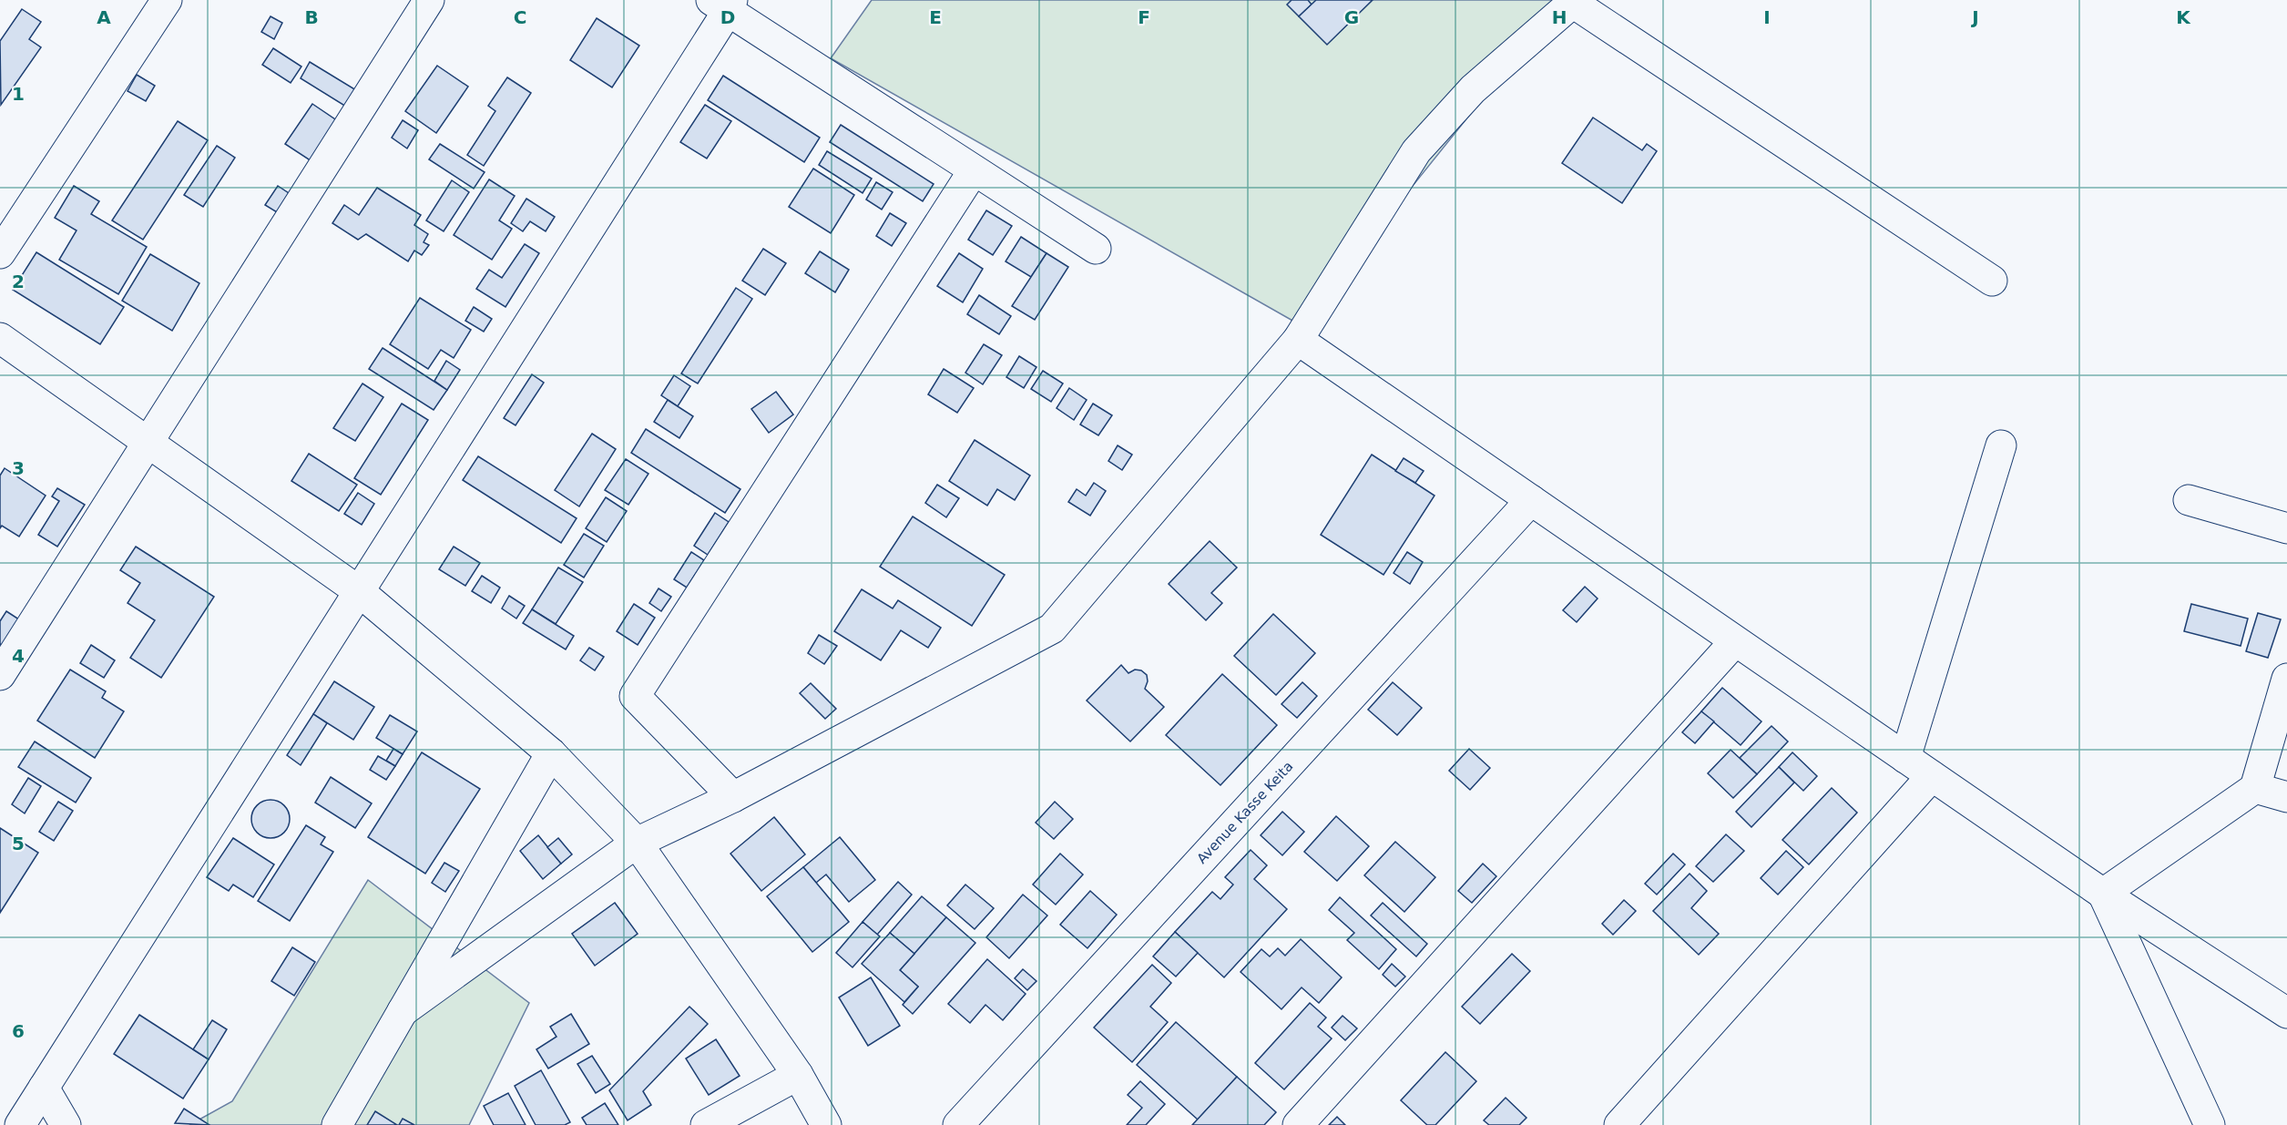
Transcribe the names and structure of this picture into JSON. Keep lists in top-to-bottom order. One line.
{"streets":{"street":["Avenue Kasse Keita"]},"grid":{"columns":["A","B","C","D","E","F","G","H","I","J","K"],"rows":["1","2","3","4","5","6"]}}
